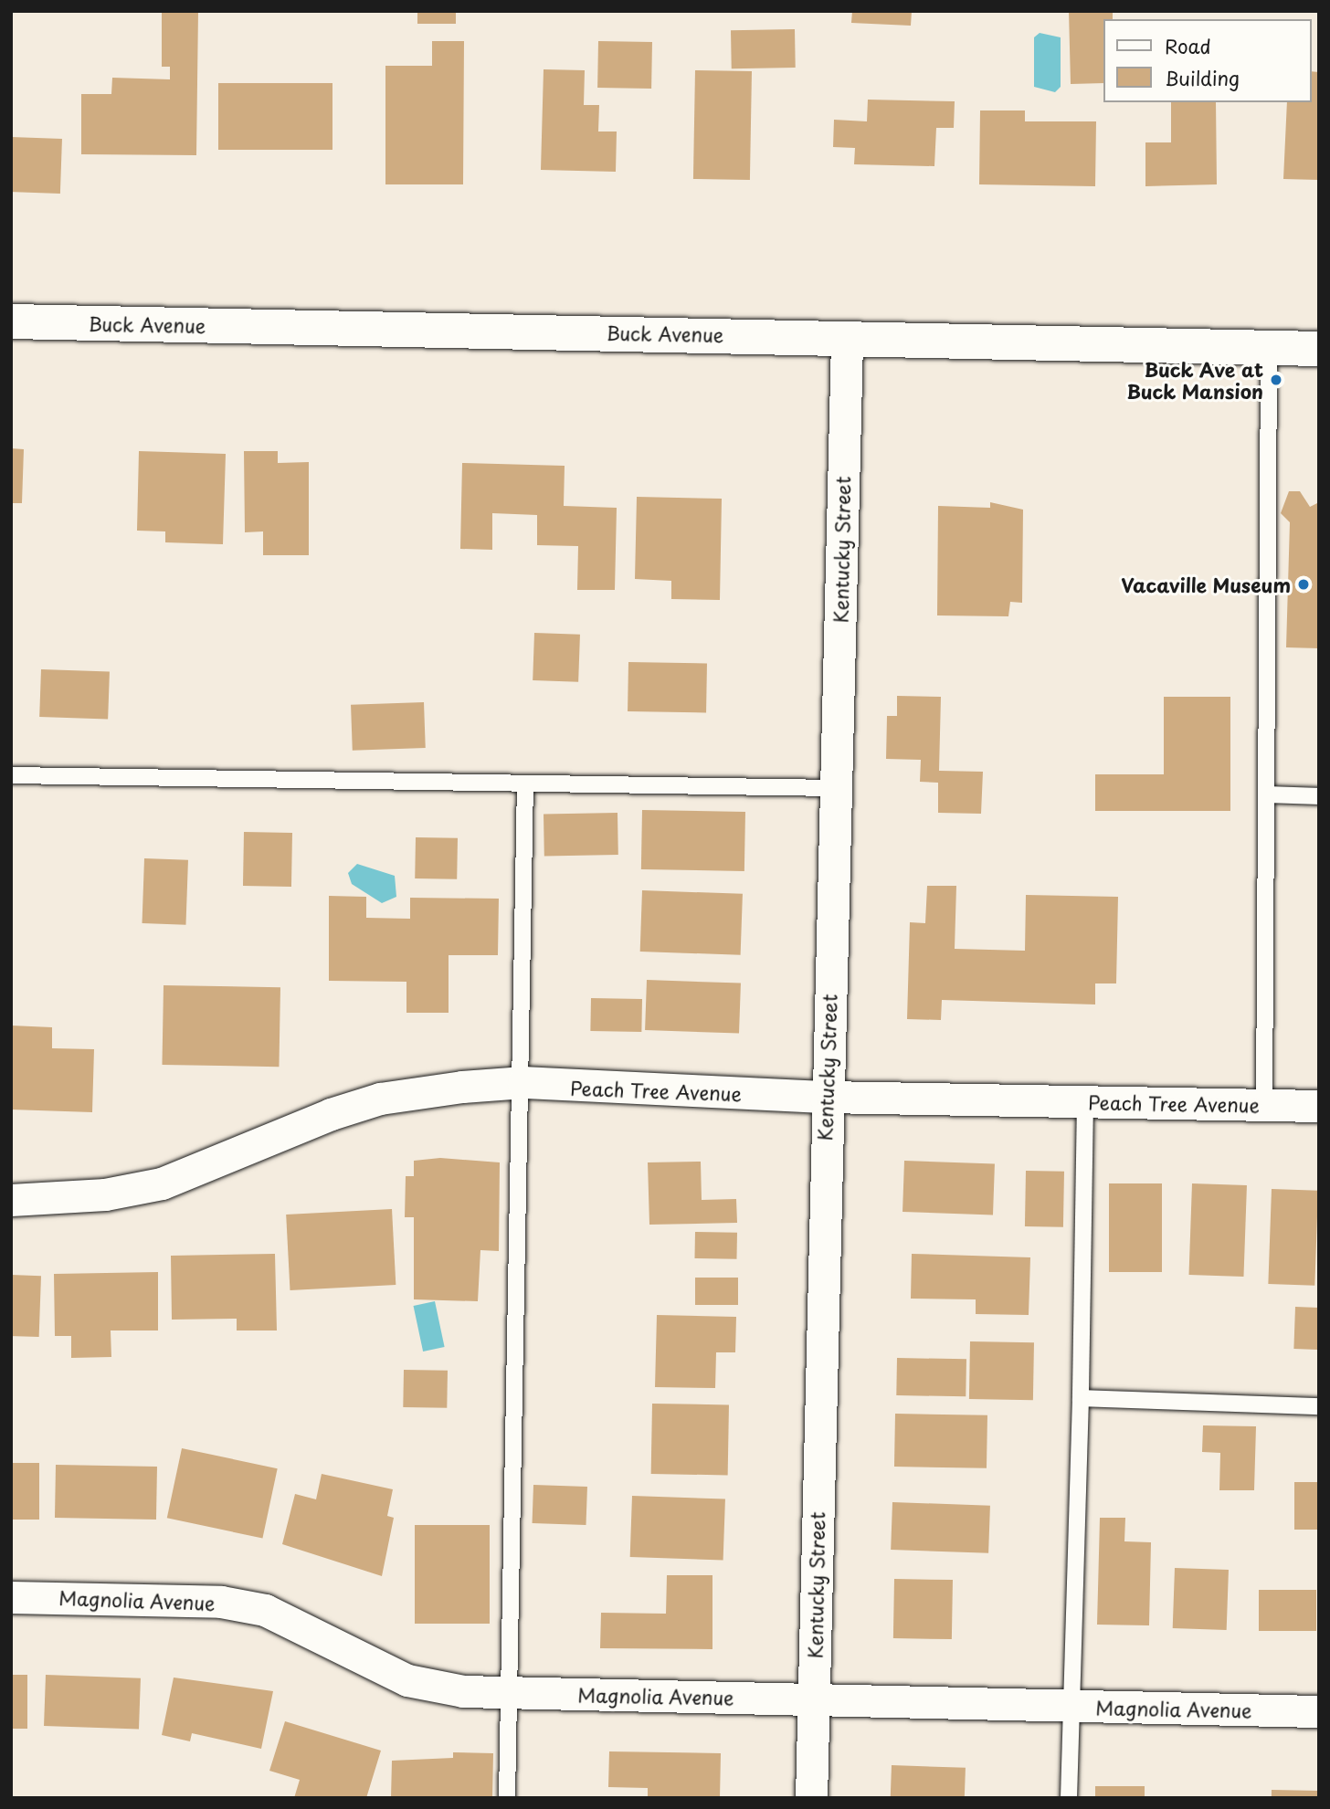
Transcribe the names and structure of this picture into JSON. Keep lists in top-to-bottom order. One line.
{"streets":{"street":["Buck Avenue","Kentucky Street","Peach Tree Avenue","Magnolia Avenue"]},"crossings":[["Buck Avenue","Kentucky Street"],["Kentucky Street","Peach Tree Avenue"],["Kentucky Street","Magnolia Avenue"]],"places":["Buck Ave at Buck Mansion","Vacaville Museum"],"legend":["Road","Building"]}
